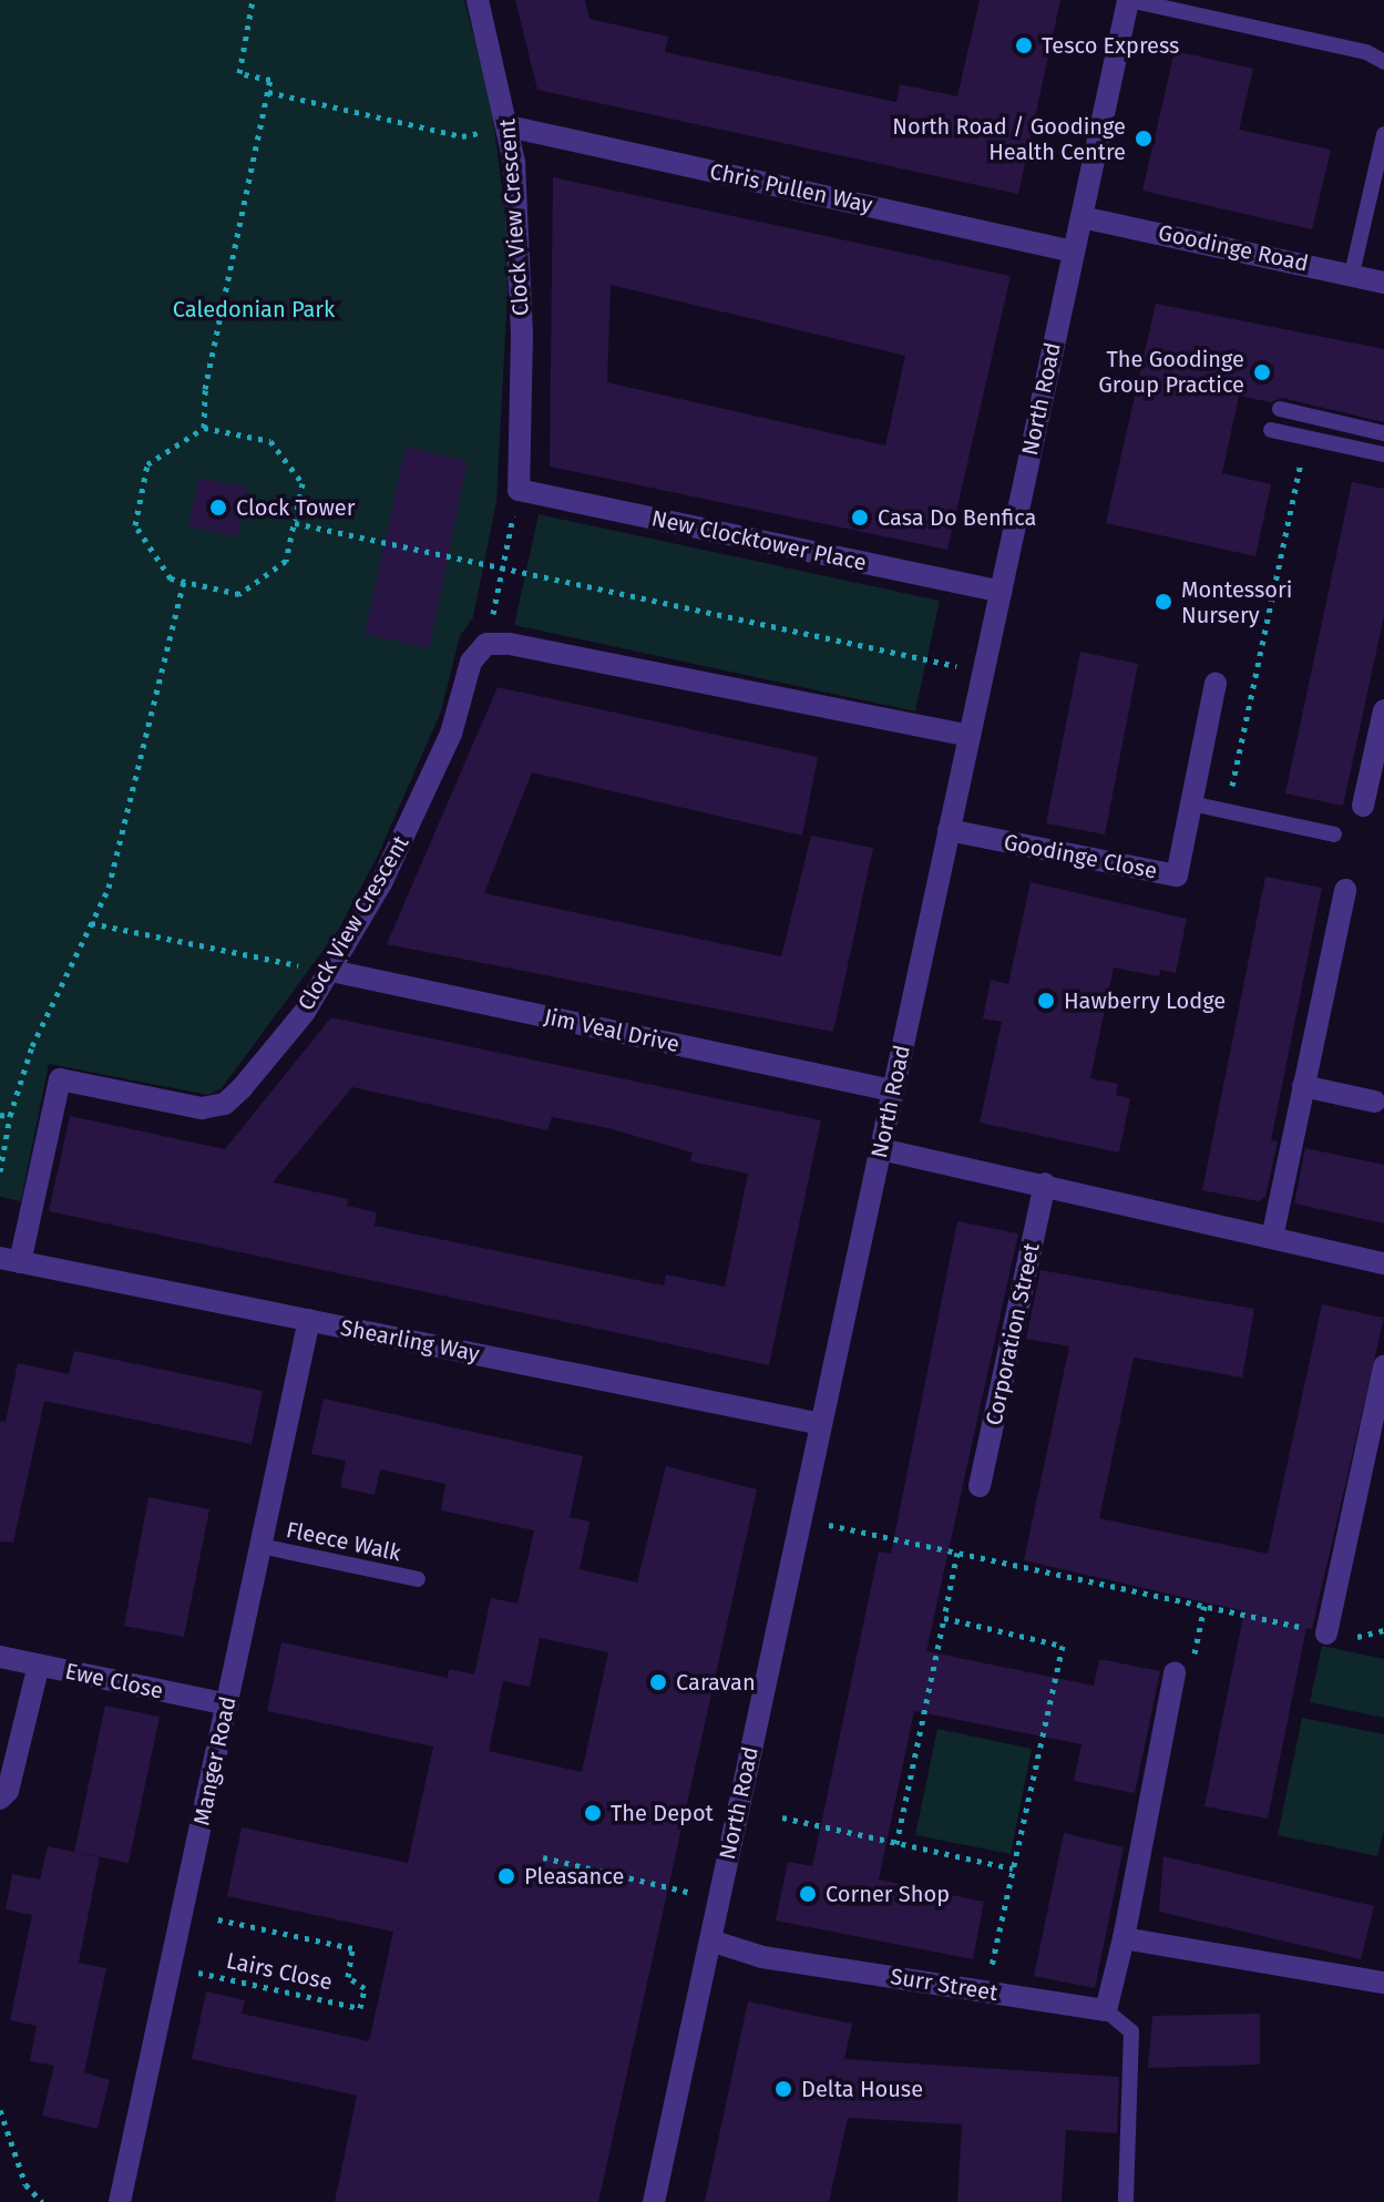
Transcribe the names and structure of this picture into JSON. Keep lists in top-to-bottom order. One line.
{"streets":{"street":["Chris Pullen Way","Clock View Crescent","Goodinge Road","North Road","New Clocktower Place","Goodinge Close","Jim Veal Drive","Corporation Street","Shearling Way","Ewe Close","Manger Road","Surr Street"],"lane":["Fleece Walk"],"path":["Lairs Close"]},"crossings":[["Chris Pullen Way","Clock View Crescent"],["Chris Pullen Way","North Road"],["Clock View Crescent","New Clocktower Place"],["Clock View Crescent","Jim Veal Drive"],["Clock View Crescent","Shearling Way"],["Goodinge Road","North Road"],["North Road","New Clocktower Place"],["North Road","Goodinge Close"],["North Road","Jim Veal Drive"],["North Road","Shearling Way"],["North Road","Surr Street"],["Shearling Way","Manger Road"],["Fleece Walk","Manger Road"],["Ewe Close","Manger Road"],["Manger Road","Lairs Close"]],"parks":["Caledonian Park"],"places":["Tesco Express","North Road / Goodinge Health Centre","The Goodinge Group Practice","Clock Tower","Casa Do Benfica","Montessori Nursery","Hawberry Lodge","Caravan","The Depot","Pleasance","Corner Shop","Delta House"]}
